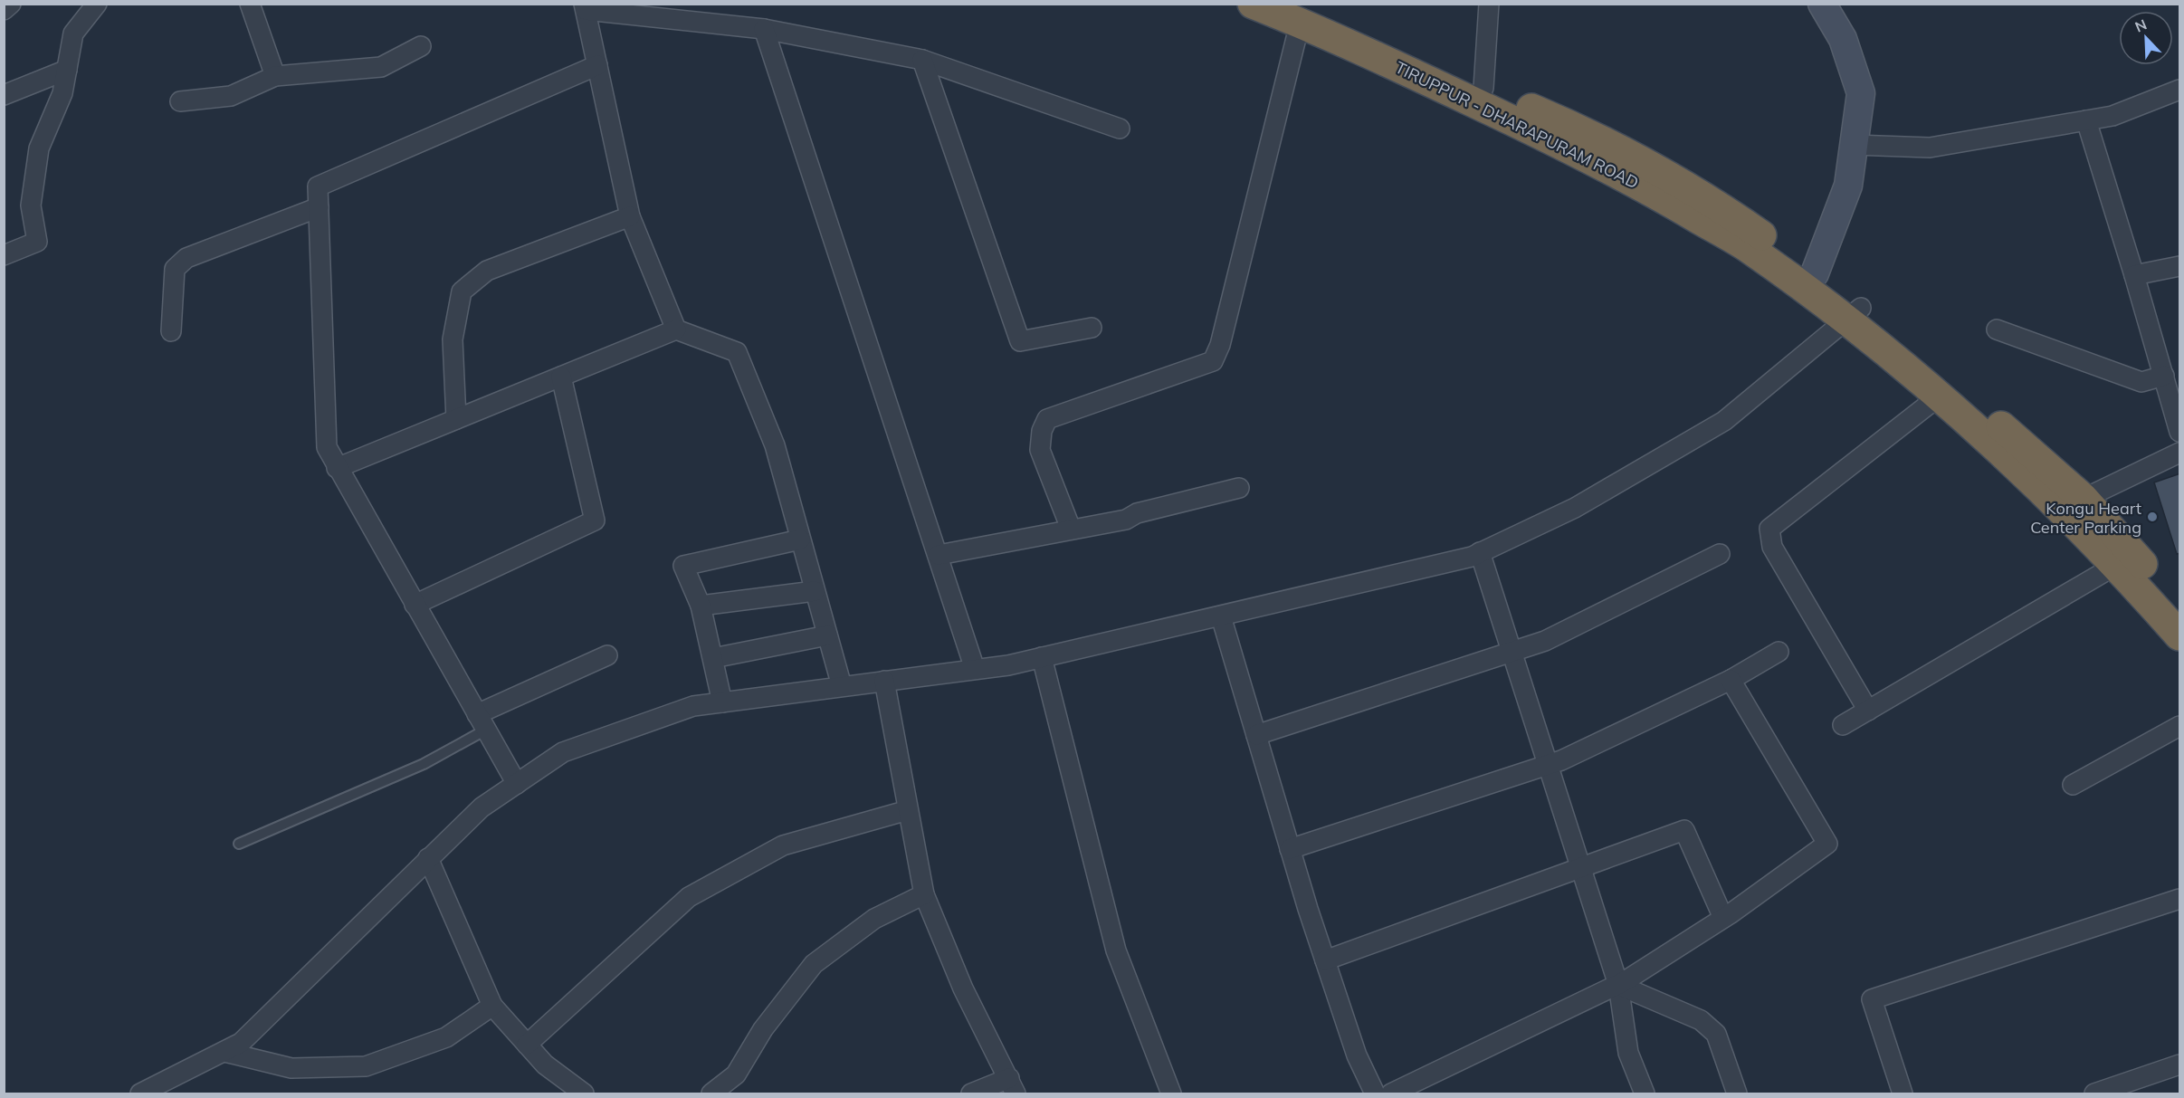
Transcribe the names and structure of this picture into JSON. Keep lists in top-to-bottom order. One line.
{"streets":{"highway":["TIRUPPUR - DHARAPURAM ROAD"]},"places":["Kongu Heart Center Parking"],"north":"top left"}
